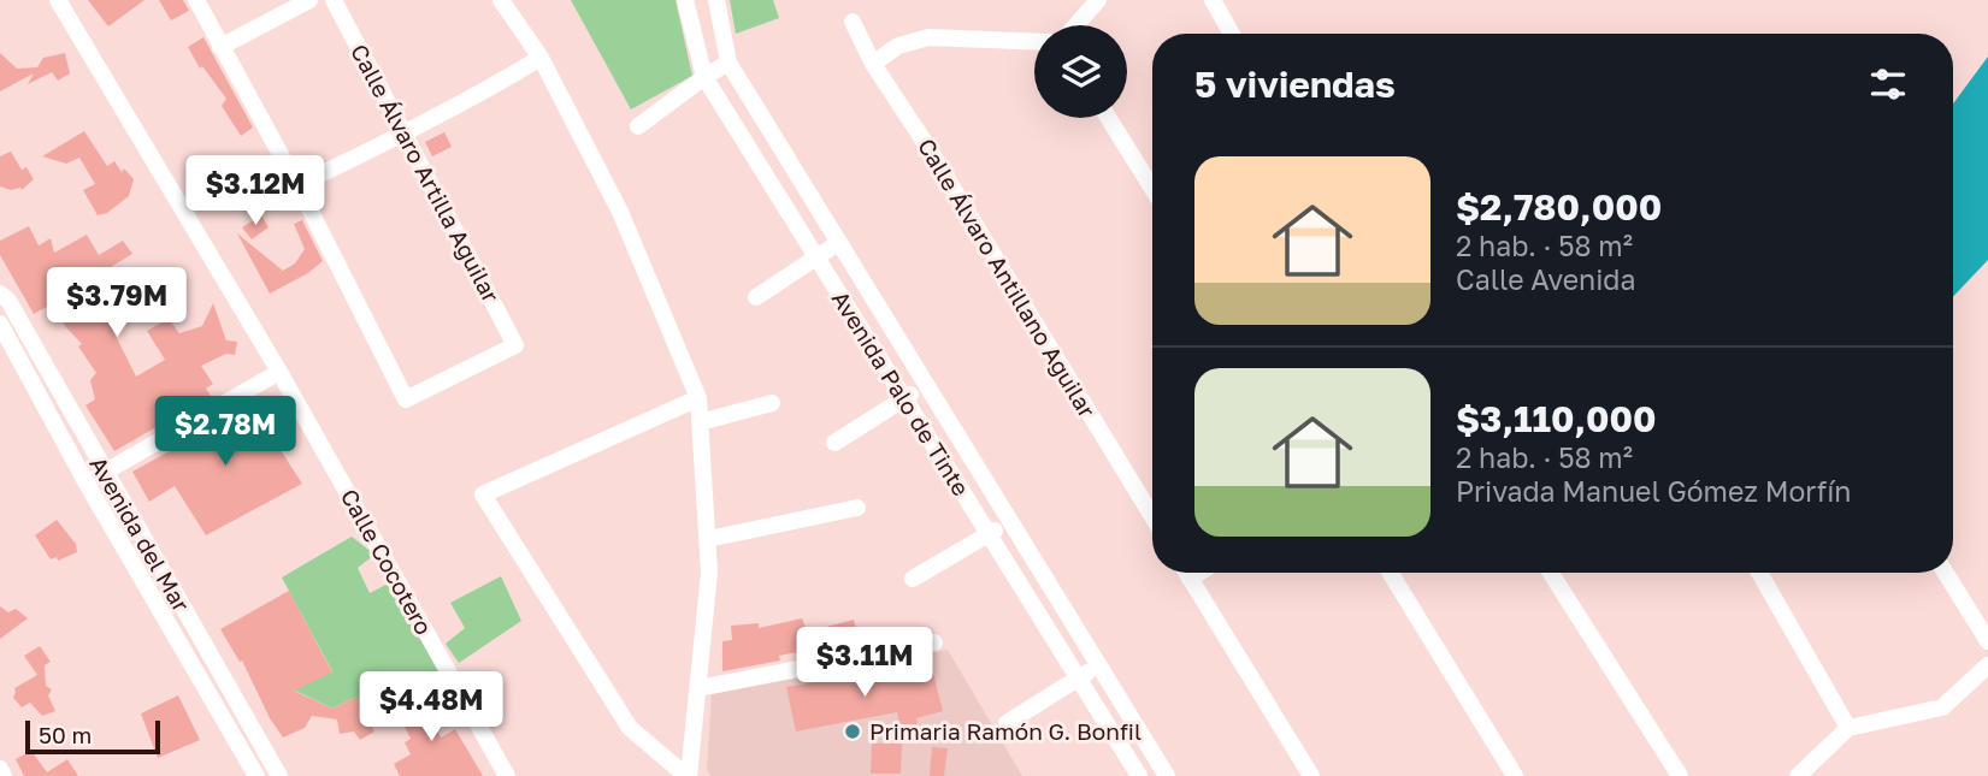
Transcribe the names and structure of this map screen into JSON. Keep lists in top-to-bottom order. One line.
{"streets":{"street":["Calle Álvaro Artilla Aguilar","Calle Álvaro Antillano Aguilar","Avenida Palo de Tinte","Avenida del Mar","Calle Cocotero"]},"places":["Primaria Ramón G. Bonfil"],"scale_bar":"50 m","page":{"heading":"5 viviendas","list":[{"name":"$2,780,000","note":"2 hab. · 58 m² · Calle Avenida"},{"name":"$3,110,000","note":"2 hab. · 58 m² · Privada Manuel Gómez Morfín"}],"price":["$3.12M","$3.79M","$2.78M","$3.11M","$4.48M"],"scale":"50 m"}}
